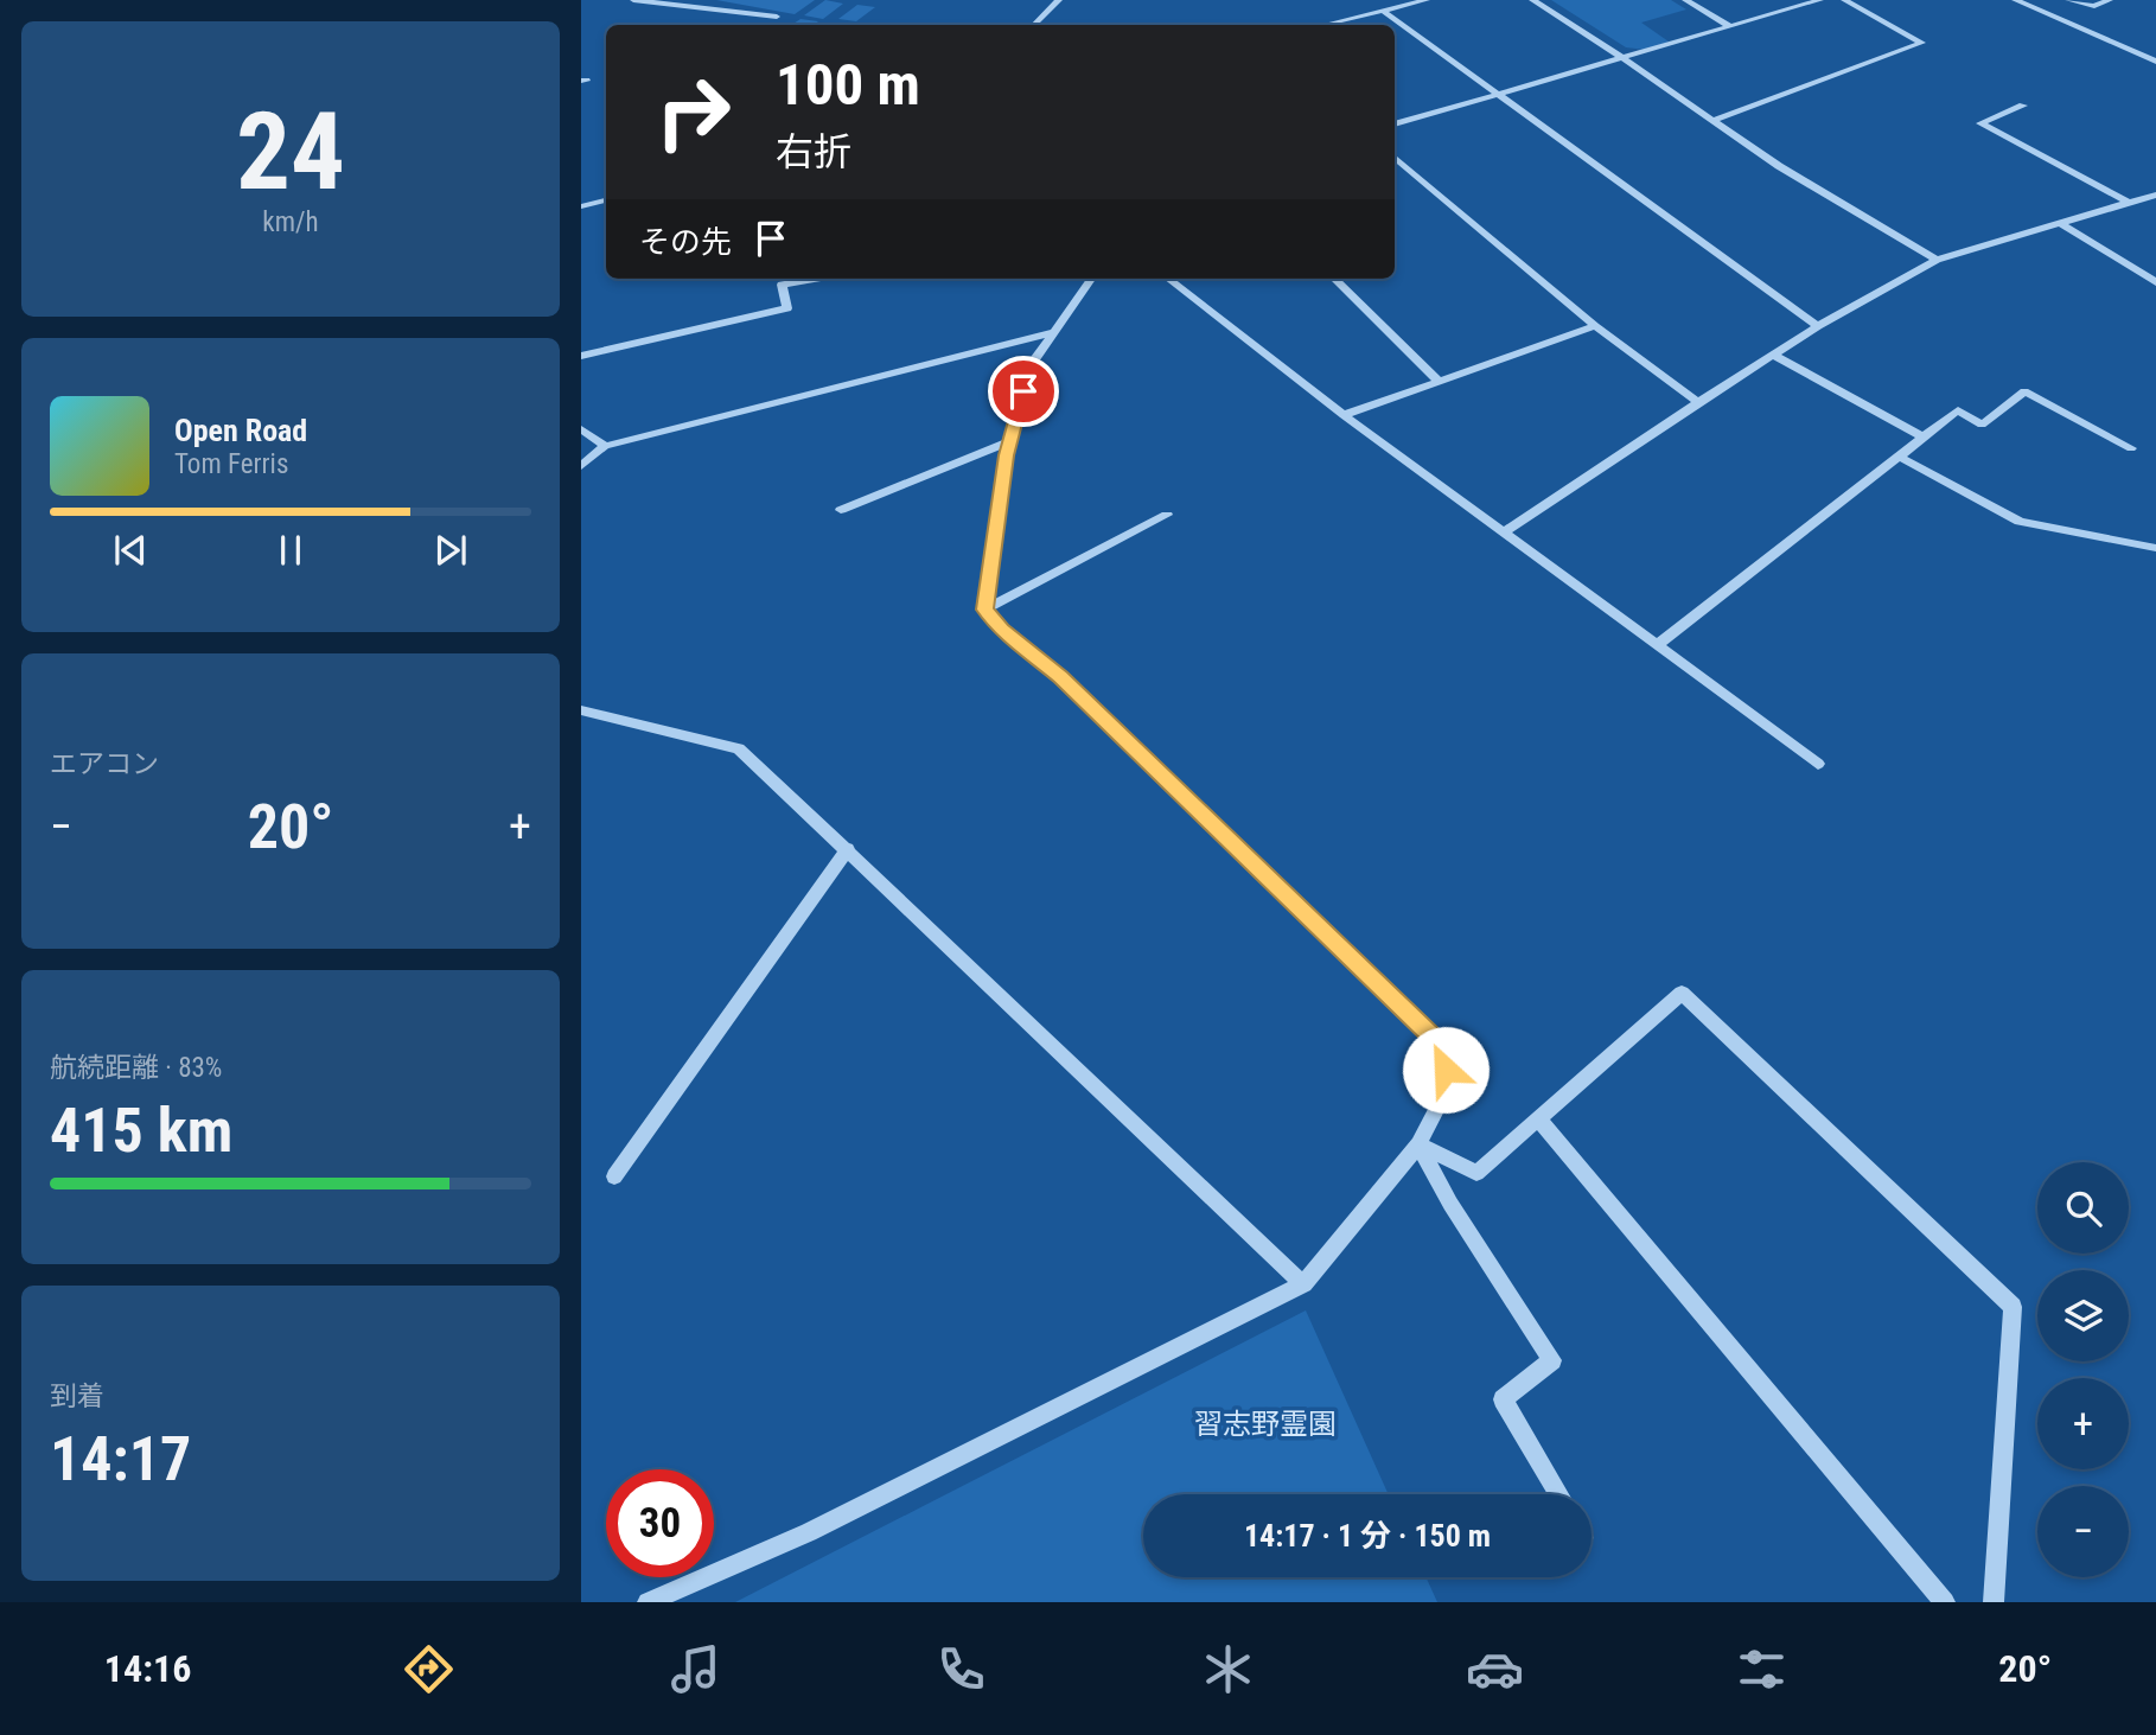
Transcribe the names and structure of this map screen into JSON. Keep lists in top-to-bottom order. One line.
{"parks":["習志野霊園"],"page":{"tile":[["24","km/h"],"エアコン",["航続距離 · 83%","415 km"],["到着","14:17"]],"turn":["100 m","右折"],"then":"その先","song":["Open Road","Tom Ferris"],"heat":["−","20°","+"],"map_buttons":["+","−"],"limit":"30","trip":"14:17 · 1 分 · 150 m","tabs":["14:16","20°"]}}
